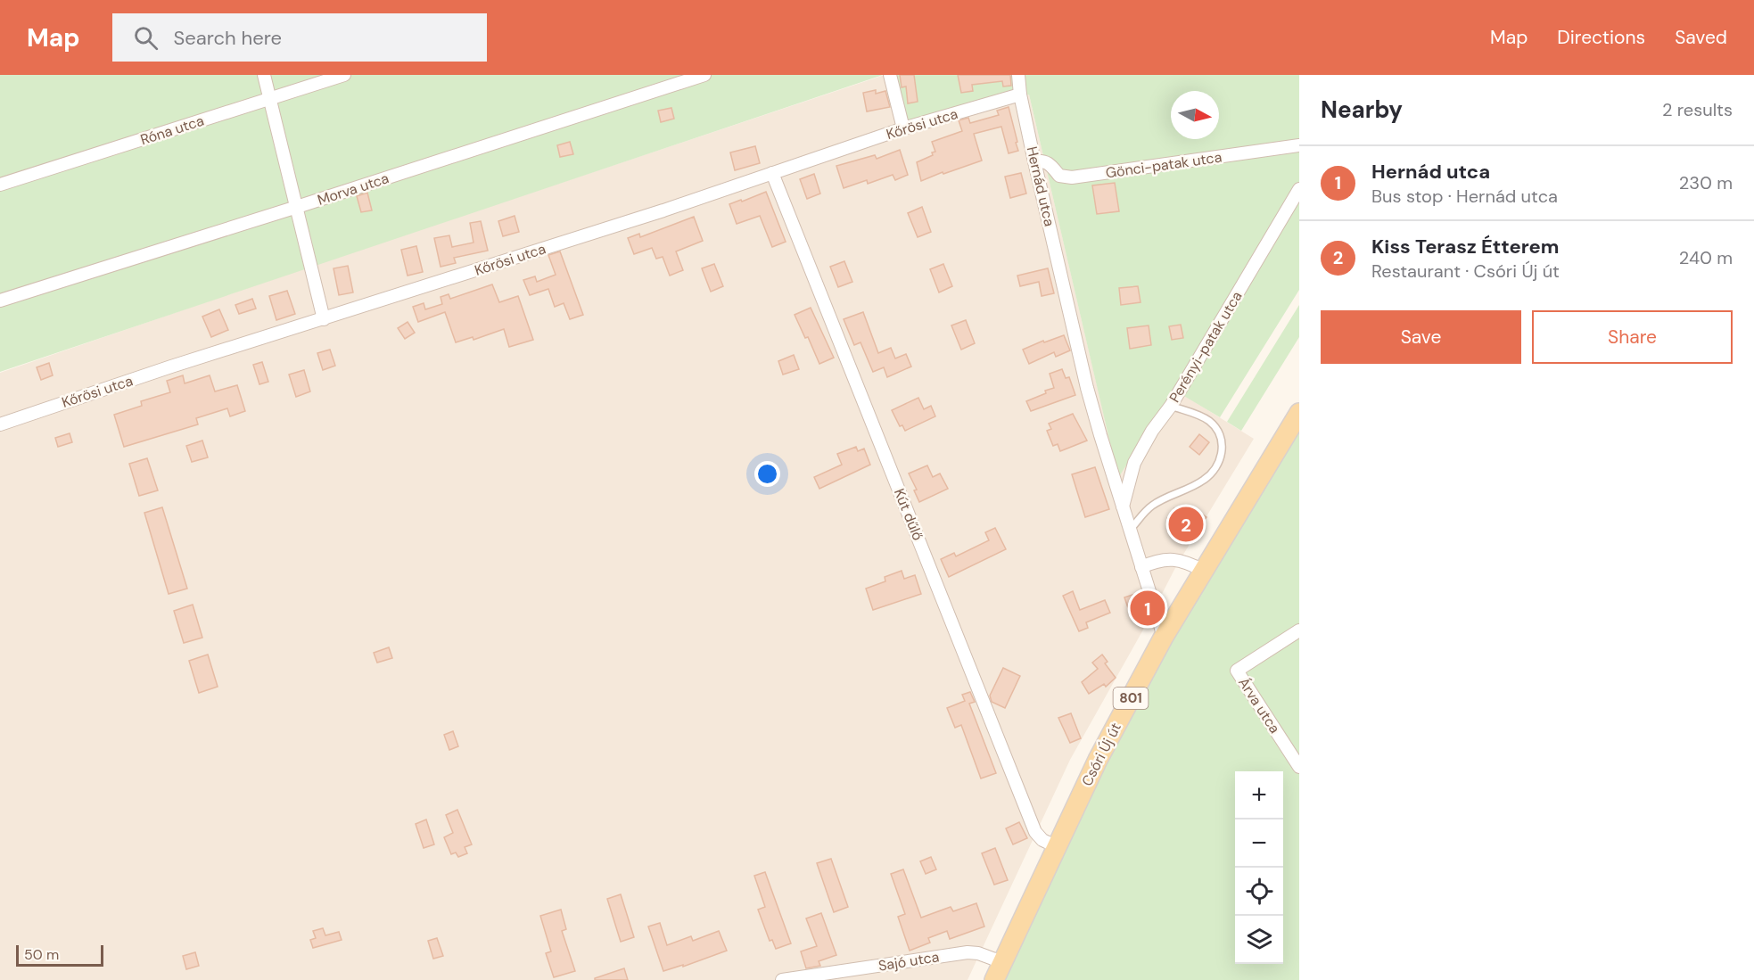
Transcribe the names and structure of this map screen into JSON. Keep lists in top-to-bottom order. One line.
{"streets":{"main road":["801","Csóri Új út"],"street":["Kőrösi utca","Róna utca","Gönci-patak utca","Hernád utca","Morva utca","Perényi-patak utca","Kút dűlő","Árva utca","Sajó utca"]},"crossings":[["Kőrösi utca","Hernád utca"],["Kőrösi utca","Kút dűlő"],["Gönci-patak utca","Hernád utca"],["Hernád utca","Perényi-patak utca"],["Hernád utca","Csóri Új út"],["Kút dűlő","Csóri Új út"],["Csóri Új út","Sajó utca"]],"scale_bar":"50 m","north":"right","page":{"header":"Map","search":"Search here","nav":["Map","Directions","Saved"],"heading":["Nearby","2 results"],"list":[{"mark":"1","name":"Hernád utca","note":"Bus stop · Hernád utca","value":"230 m"},{"mark":"2","name":"Kiss Terasz Étterem","note":"Restaurant · Csóri Új út","value":"240 m"}],"buttons":["Save","Share"],"pins":["2","1"],"map_buttons":["+","−"],"scale":"50 m"}}
